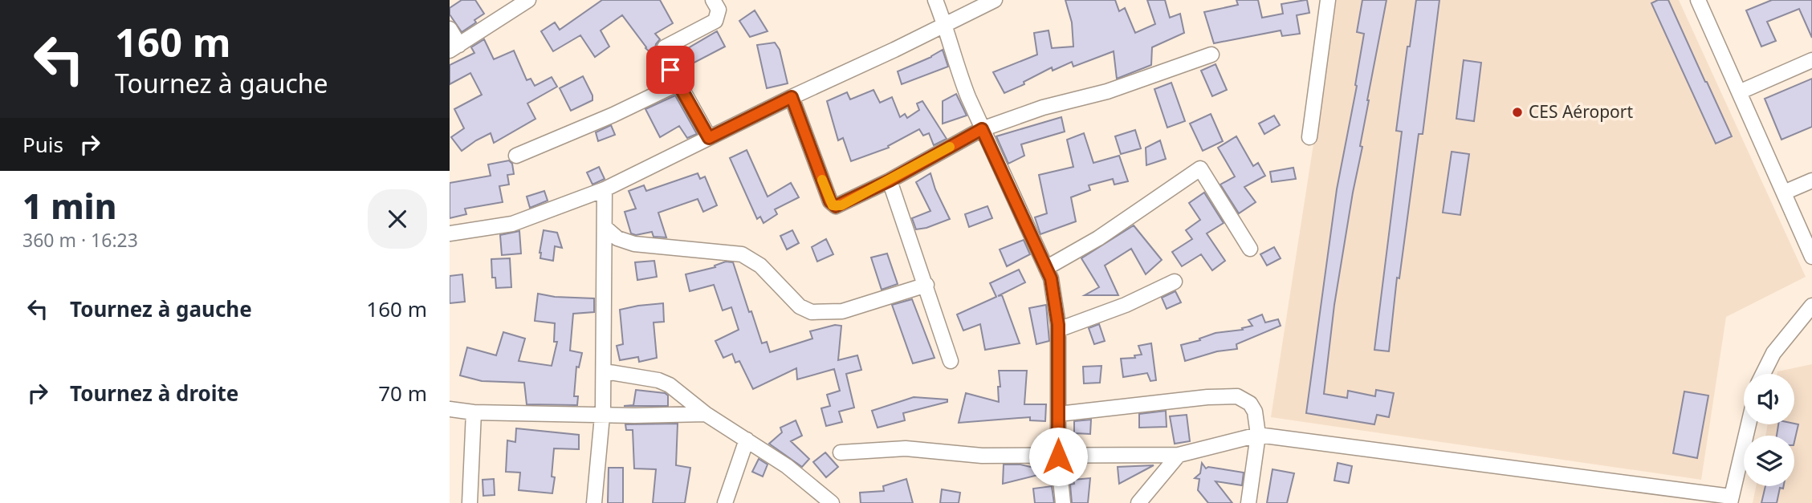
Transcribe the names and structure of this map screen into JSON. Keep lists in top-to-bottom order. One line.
{"places":["CES Aéroport"],"page":{"turn":["160 m","Tournez à gauche"],"then":"Puis","heading":["1 min","360 m · 16:23"],"list":[{"name":"Tournez à gauche","value":"160 m"},{"name":"Tournez à droite","value":"70 m"}]}}
